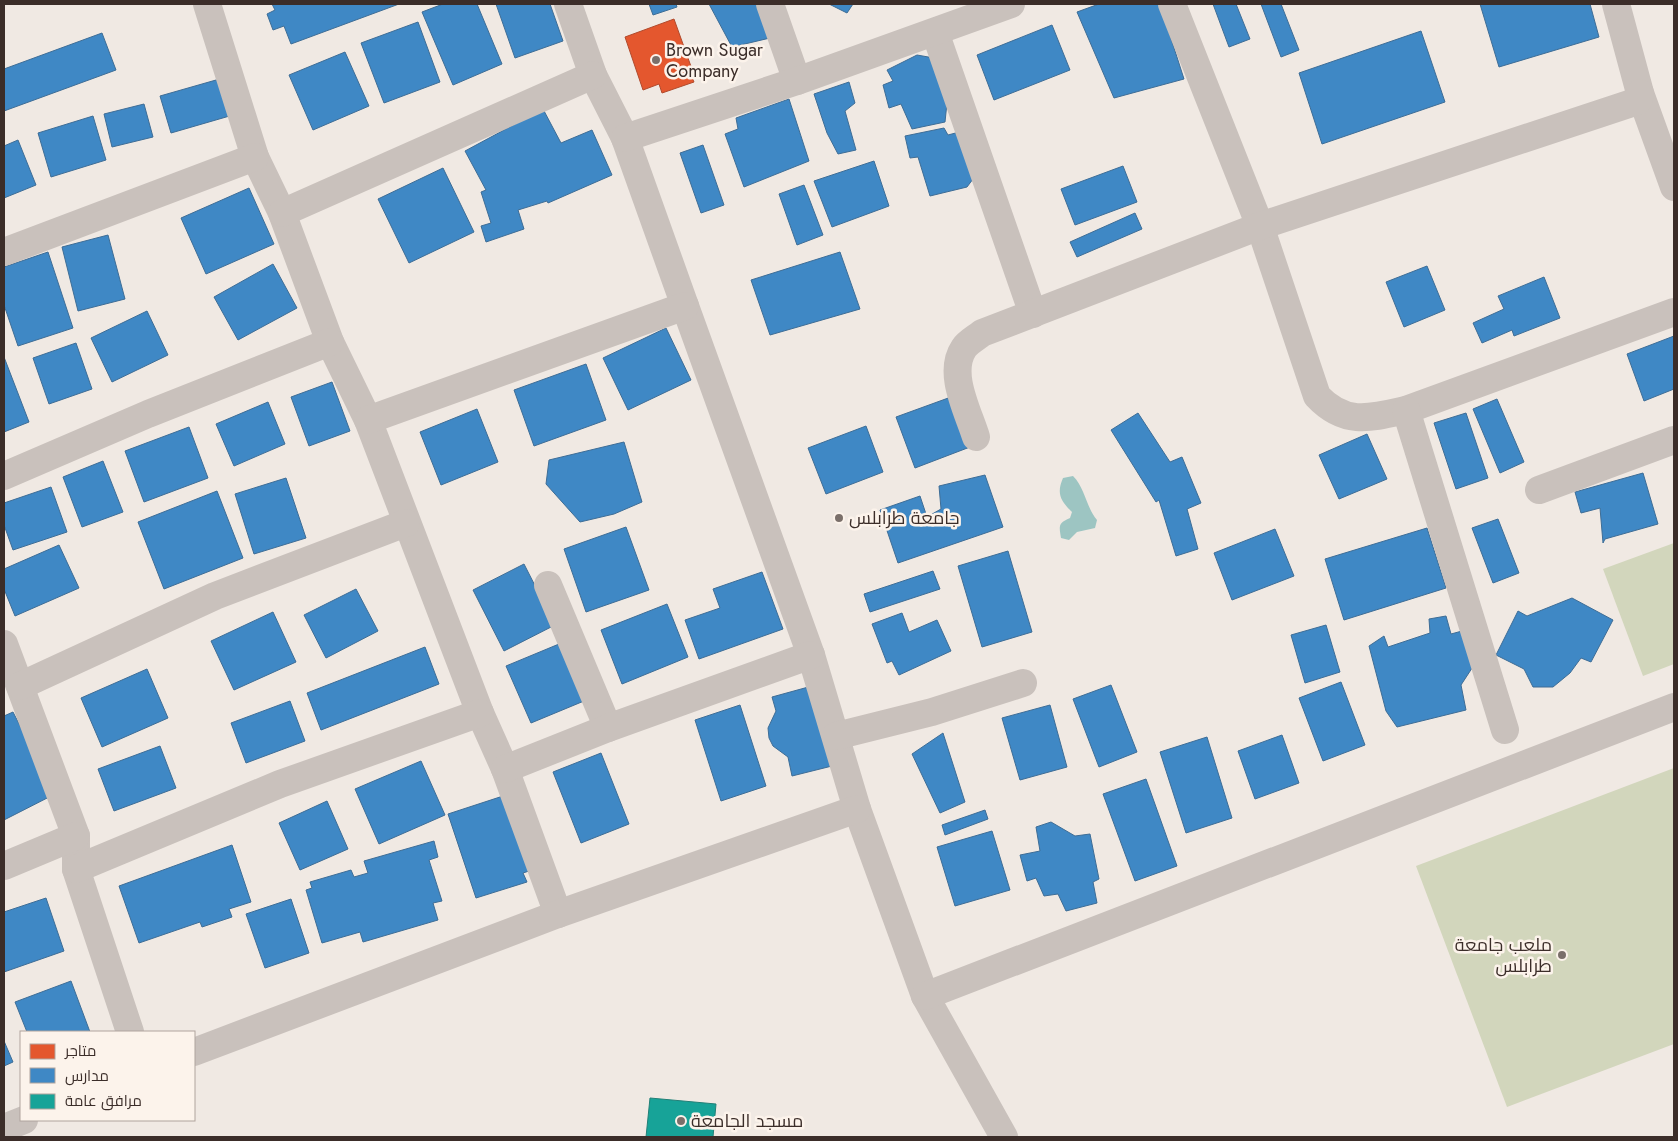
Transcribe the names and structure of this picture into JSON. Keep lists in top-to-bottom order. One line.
{"places":["Brown Sugar Company","جامعة طرابلس","ملعب جامعة طرابلس","مسجد الجامعة"],"legend":["متاجر","مدارس","مرافق عامة"]}
